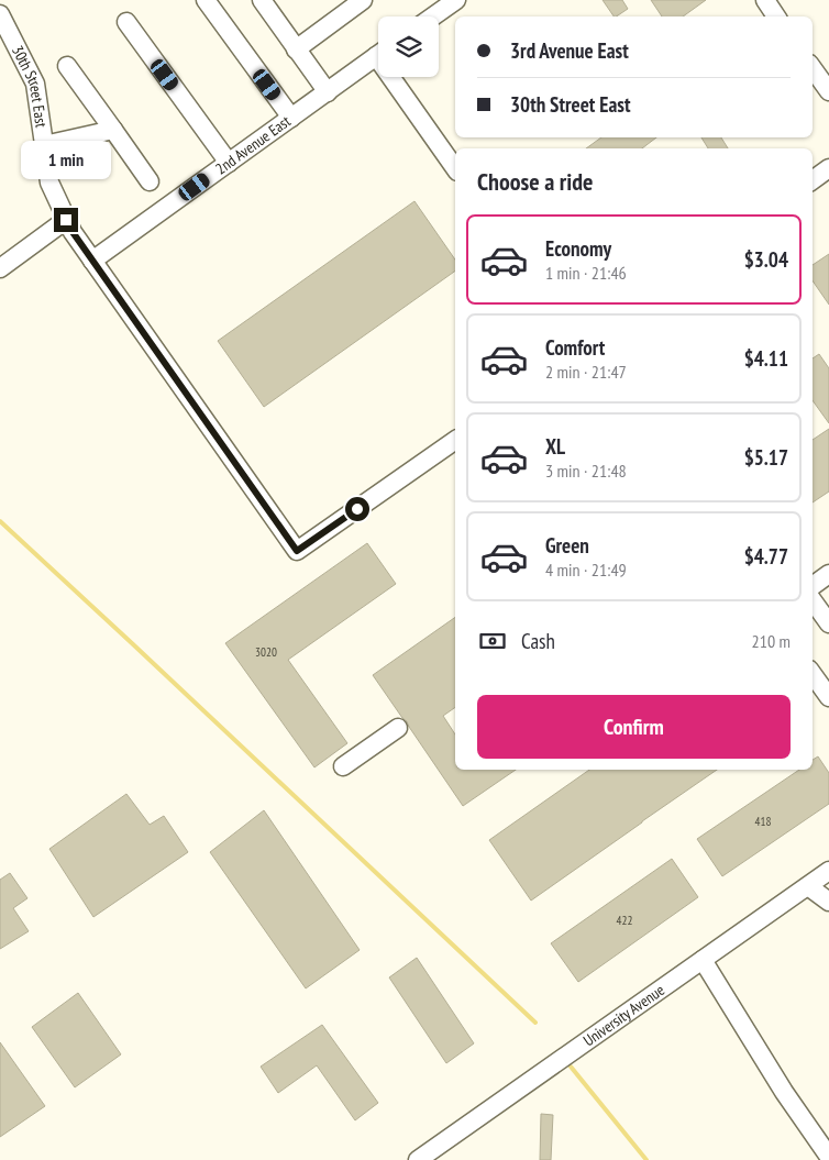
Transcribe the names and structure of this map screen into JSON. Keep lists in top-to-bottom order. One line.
{"streets":{"street":["30th Street East","2nd Avenue East","University Avenue"]},"crossings":[["30th Street East","2nd Avenue East"]],"house_numbers":["3020","418","422"],"page":{"banner":["3rd Avenue East","30th Street East"],"bubble":"1 min","heading":"Choose a ride","list":[{"name":"Economy","note":"1 min · 21:46","value":"$3.04"},{"name":"Comfort","note":"2 min · 21:47","value":"$4.11"},{"name":"XL","note":"3 min · 21:48","value":"$5.17"},{"name":"Green","note":"4 min · 21:49","value":"$4.77"}],"pay":["Cash","210 m"],"buttons":"Confirm"}}
